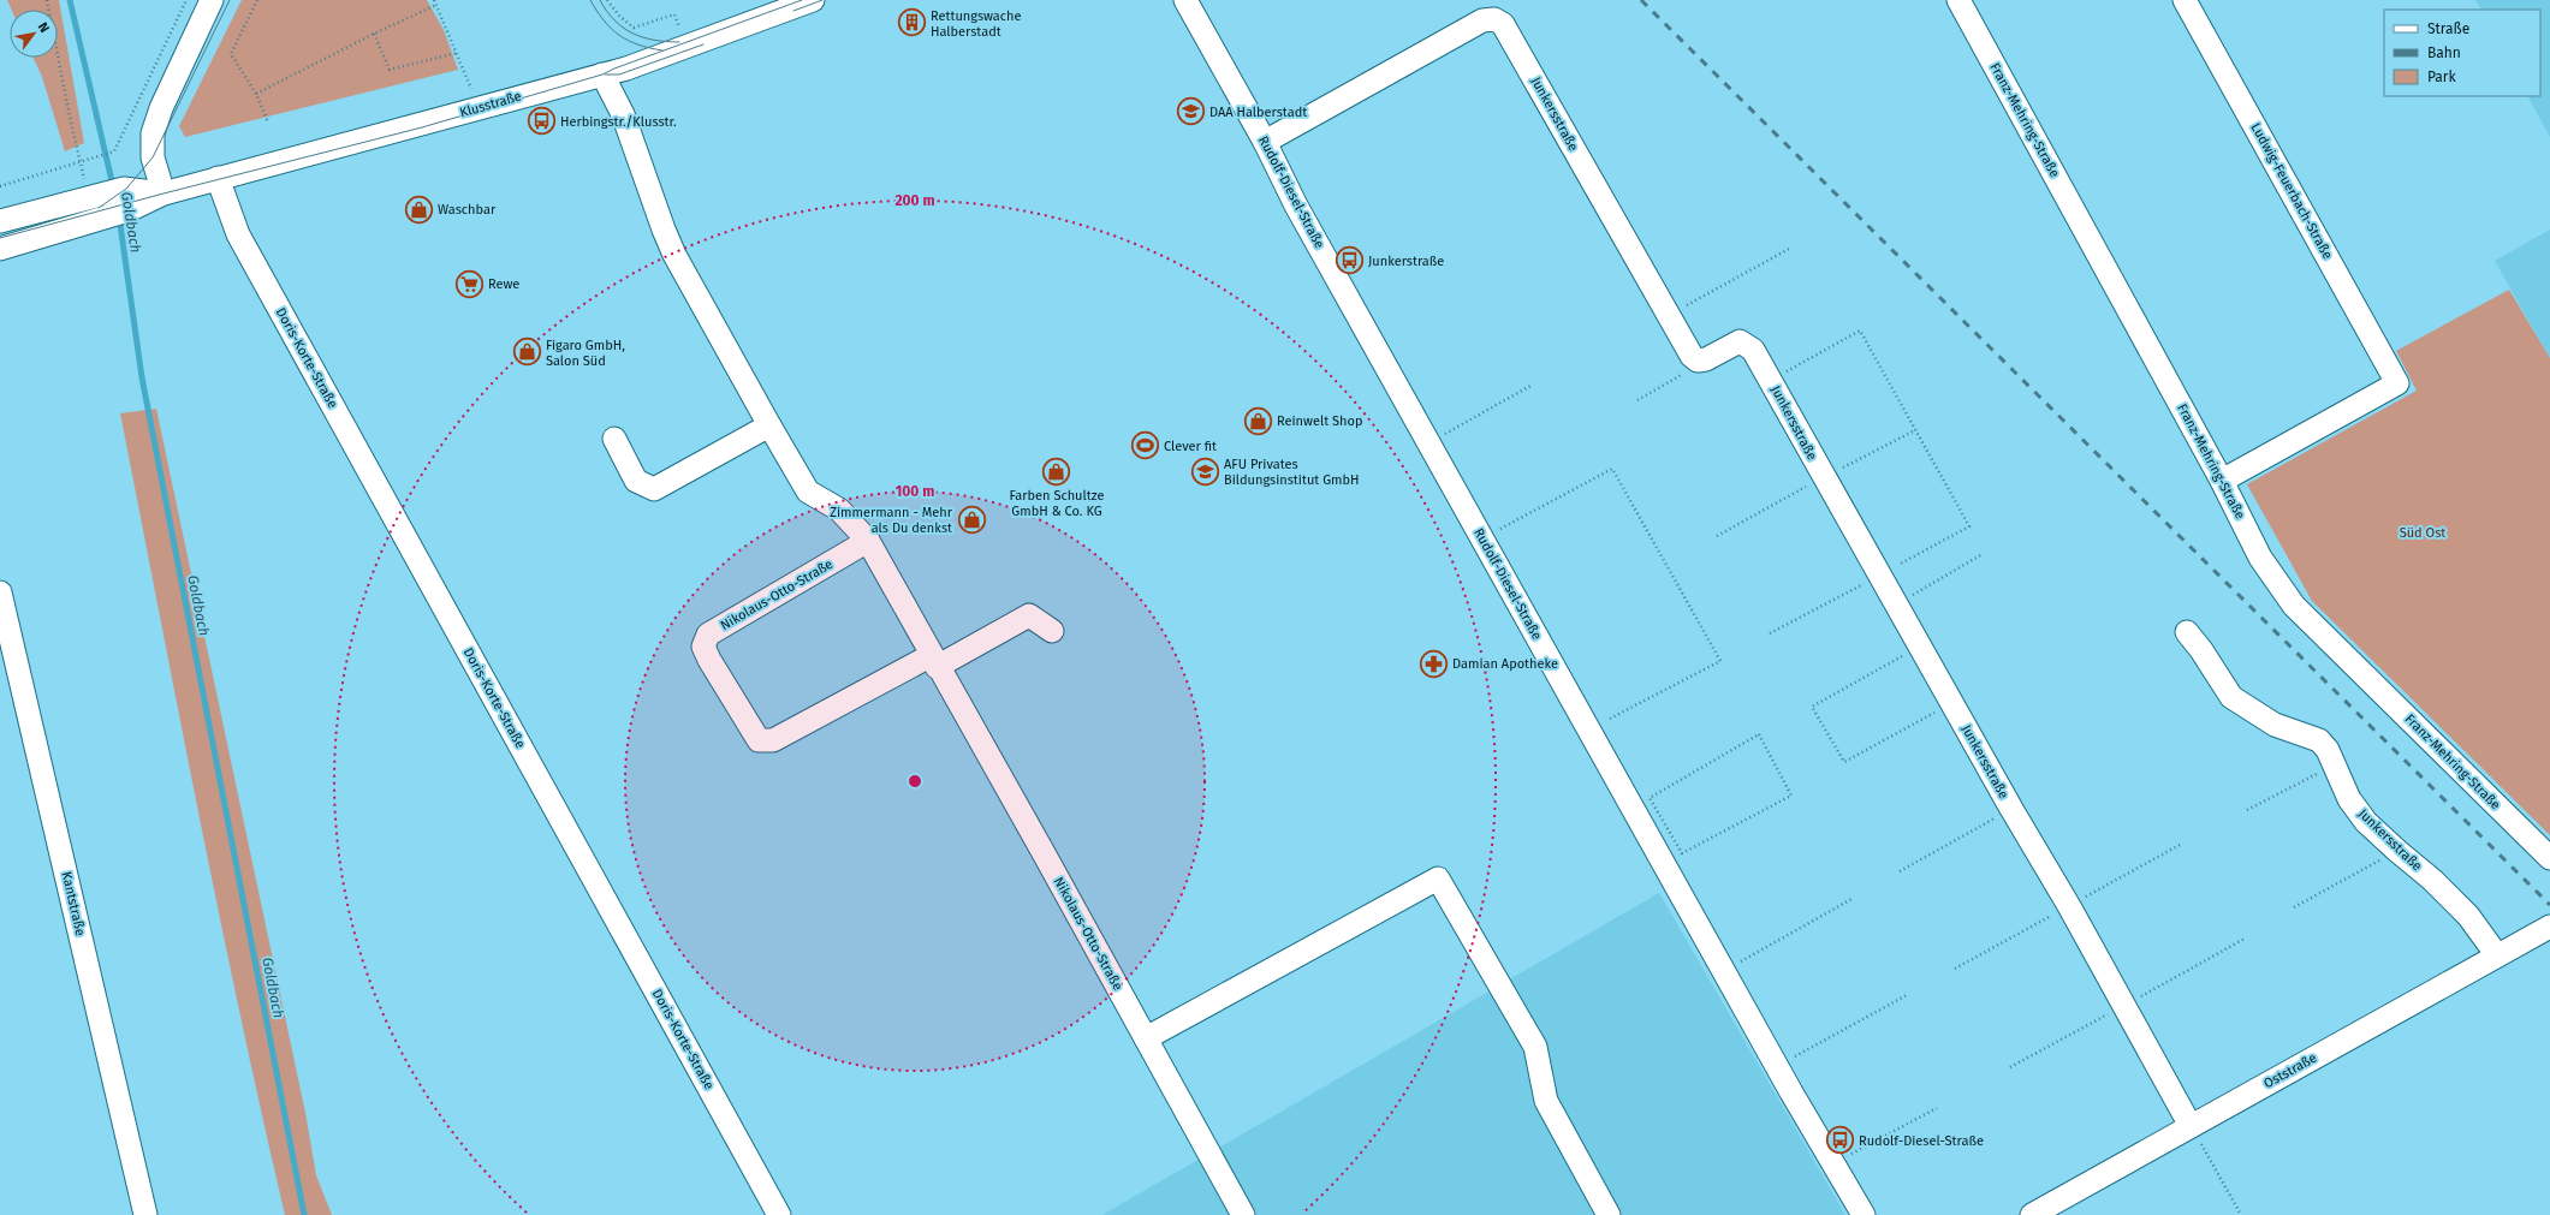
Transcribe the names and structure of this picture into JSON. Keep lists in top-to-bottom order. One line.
{"streets":{"street":["Klusstraße","Junkersstraße","Franz-Mehring-Straße","Ludwig-Feuerbach-Straße","Rudolf-Diesel-Straße","Doris-Korte-Straße","Nikolaus-Otto-Straße","Kantstraße","Oststraße"]},"crossings":[["Klusstraße","Doris-Korte-Straße"],["Klusstraße","Nikolaus-Otto-Straße"],["Junkersstraße","Rudolf-Diesel-Straße"],["Junkersstraße","Oststraße"],["Franz-Mehring-Straße","Ludwig-Feuerbach-Straße"]],"water":["Goldbach"],"parks":["Süd Ost"],"places":{"building":["Rettungswache Halberstadt"],"school or university":["DAA Halberstadt","AFU Privates Bildungsinstitut GmbH"],"bus stop":["Herbingstr./Klusstr.","Junkerstraße","Rudolf-Diesel-Straße"],"shop":["Waschbar","Figaro GmbH, Salon Süd","Reinwelt Shop","Farben Schultze GmbH & Co. KG","Zimmermann - Mehr als Du denkst"],"supermarket":["Rewe"],"sports":["Clever fit"],"pharmacy":["Damian Apotheke"]},"legend":["Straße","Bahn","Park"],"north":"top right","rings":["200 m","100 m"]}
